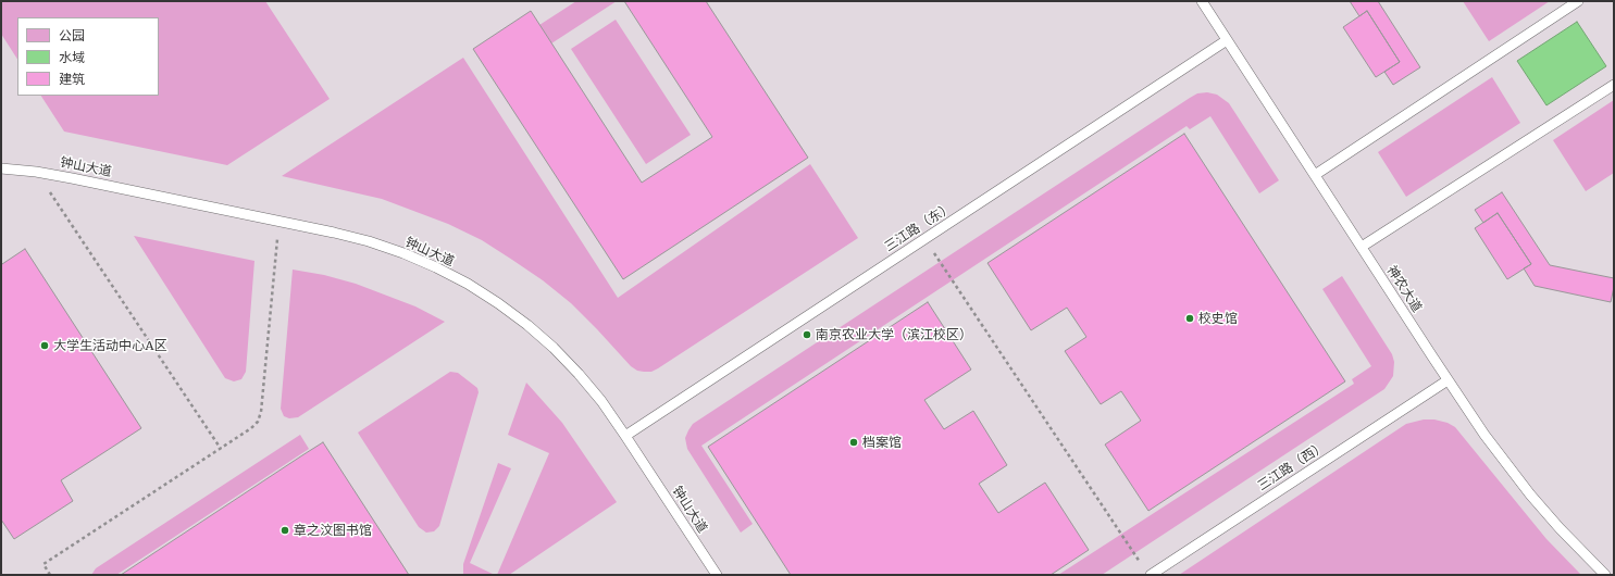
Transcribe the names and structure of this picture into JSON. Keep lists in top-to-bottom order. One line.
{"streets":{"lane":["钟山大道","三江路（东）","神农大道","三江路（西）"]},"crossings":[["钟山大道","三江路（东）"],["三江路（东）","神农大道"],["神农大道","三江路（西）"]],"places":["校史馆","南京农业大学（滨江校区）","大学生活动中心A区","档案馆","章之汶图书馆"],"legend":["公园","水域","建筑"]}
